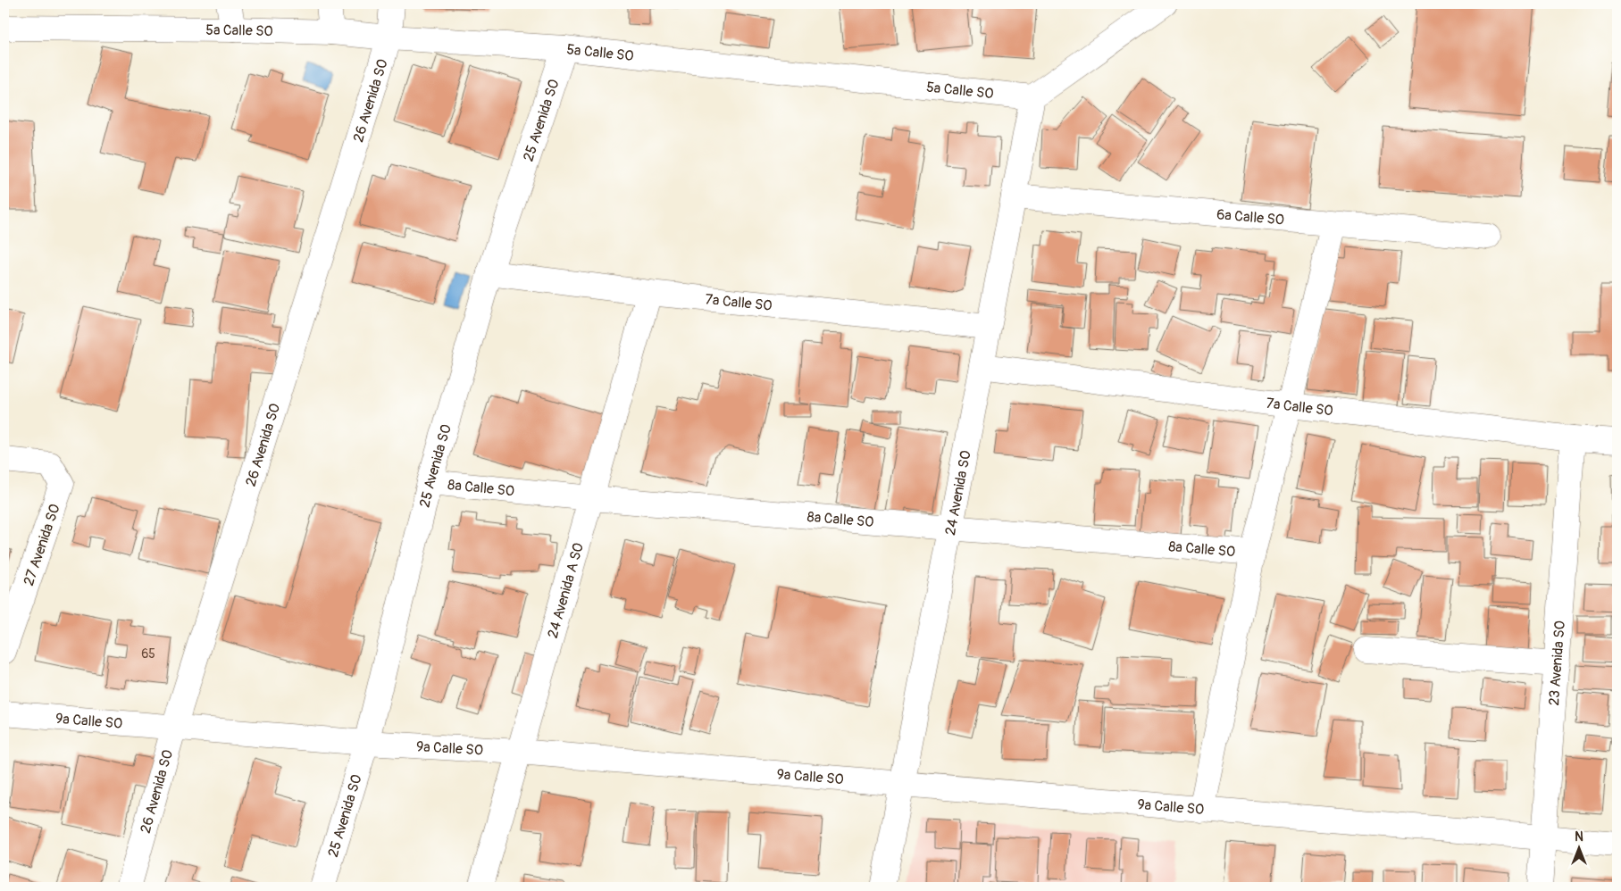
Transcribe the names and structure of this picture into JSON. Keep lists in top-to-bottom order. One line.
{"streets":{"street":["5a Calle SO","26 Avenida SO","25 Avenida SO","6a Calle SO","7a Calle SO","8a Calle SO","24 Avenida SO","27 Avenida SO","24 Avenida A SO","23 Avenida SO","9a Calle SO"]},"crossings":[["5a Calle SO","26 Avenida SO"],["5a Calle SO","25 Avenida SO"],["5a Calle SO","24 Avenida SO"],["26 Avenida SO","9a Calle SO"],["25 Avenida SO","7a Calle SO"],["25 Avenida SO","8a Calle SO"],["25 Avenida SO","9a Calle SO"],["6a Calle SO","24 Avenida SO"],["7a Calle SO","24 Avenida SO"],["7a Calle SO","24 Avenida A SO"],["7a Calle SO","23 Avenida SO"],["8a Calle SO","24 Avenida SO"],["8a Calle SO","24 Avenida A SO"],["24 Avenida SO","9a Calle SO"],["24 Avenida A SO","9a Calle SO"],["23 Avenida SO","9a Calle SO"]],"house_numbers":["65"],"north":"top"}
